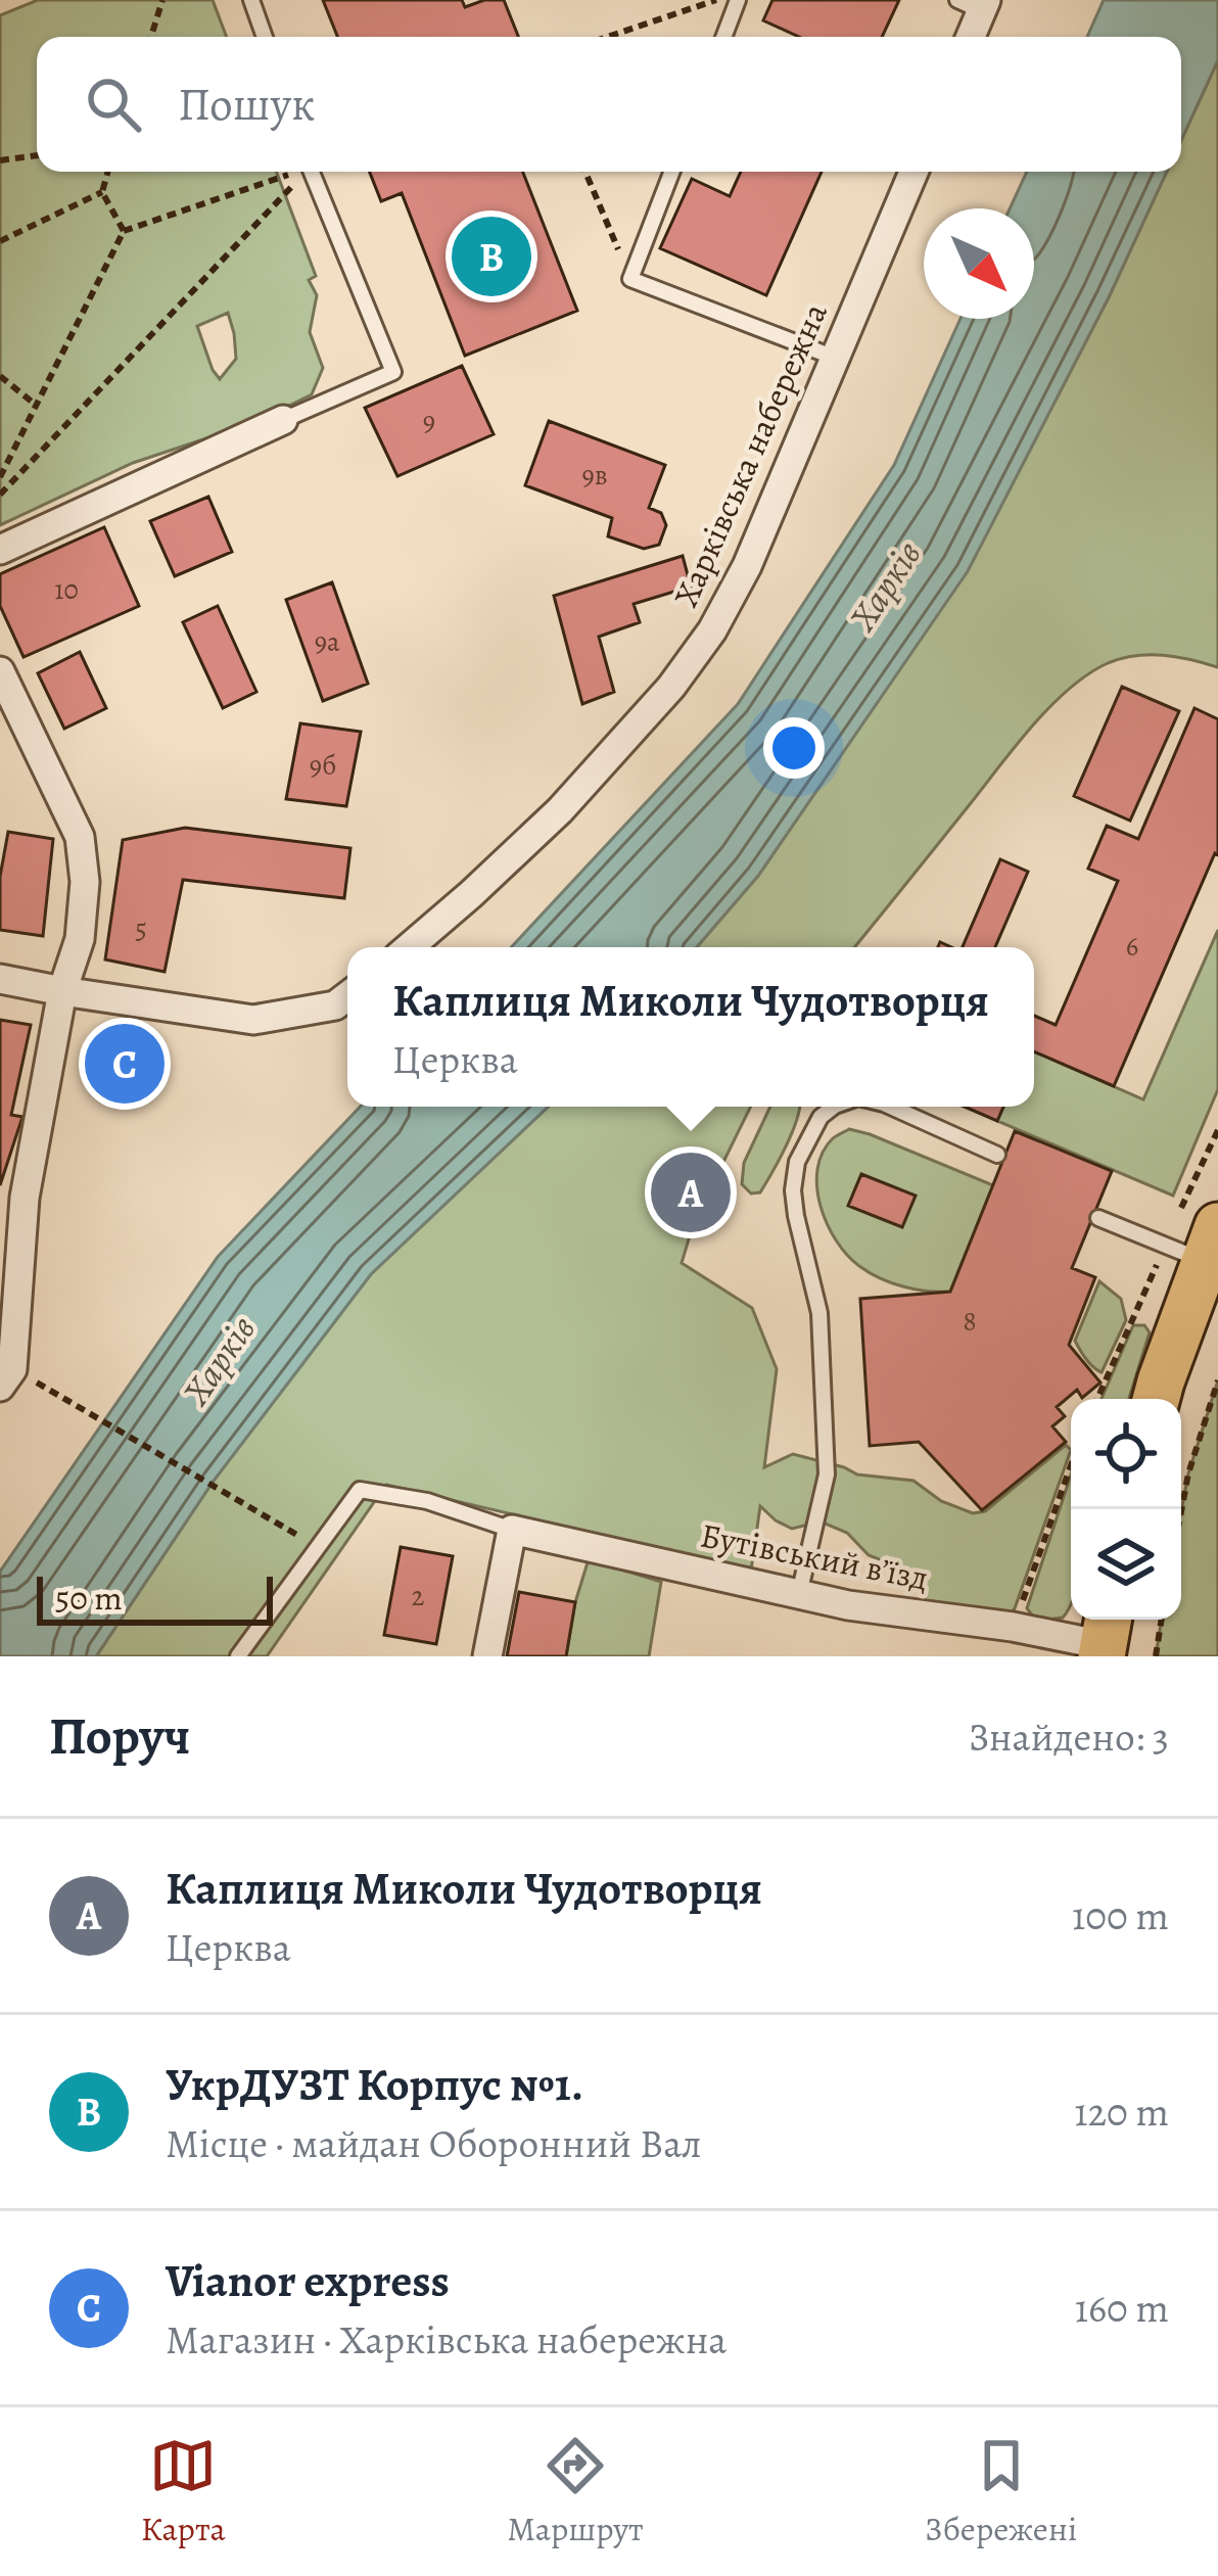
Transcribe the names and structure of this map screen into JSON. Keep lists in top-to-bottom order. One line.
{"streets":{"street":["Харківська набережна","Бутівський в’їзд"]},"water":["Харків"],"house_numbers":["9","9в","10","9а","9б","5","6","8","2"],"scale_bar":"50 m","north":"bottom right","page":{"search":"Пошук","pins":["B","C","A"],"popup":["Каплиця Миколи Чудотворця","Церква"],"scale":"50 m","heading":["Поруч","Знайдено: 3"],"list":[{"mark":"A","name":"Каплиця Миколи Чудотворця","note":"Церква","value":"100 m"},{"mark":"B","name":"УкрДУЗТ Корпус №1.","note":"Місце · майдан Оборонний Вал","value":"120 m"},{"mark":"C","name":"Vianor express","note":"Магазин · Харківська набережна","value":"160 m"}],"nav":["Карта","Маршрут","Збережені"]}}
